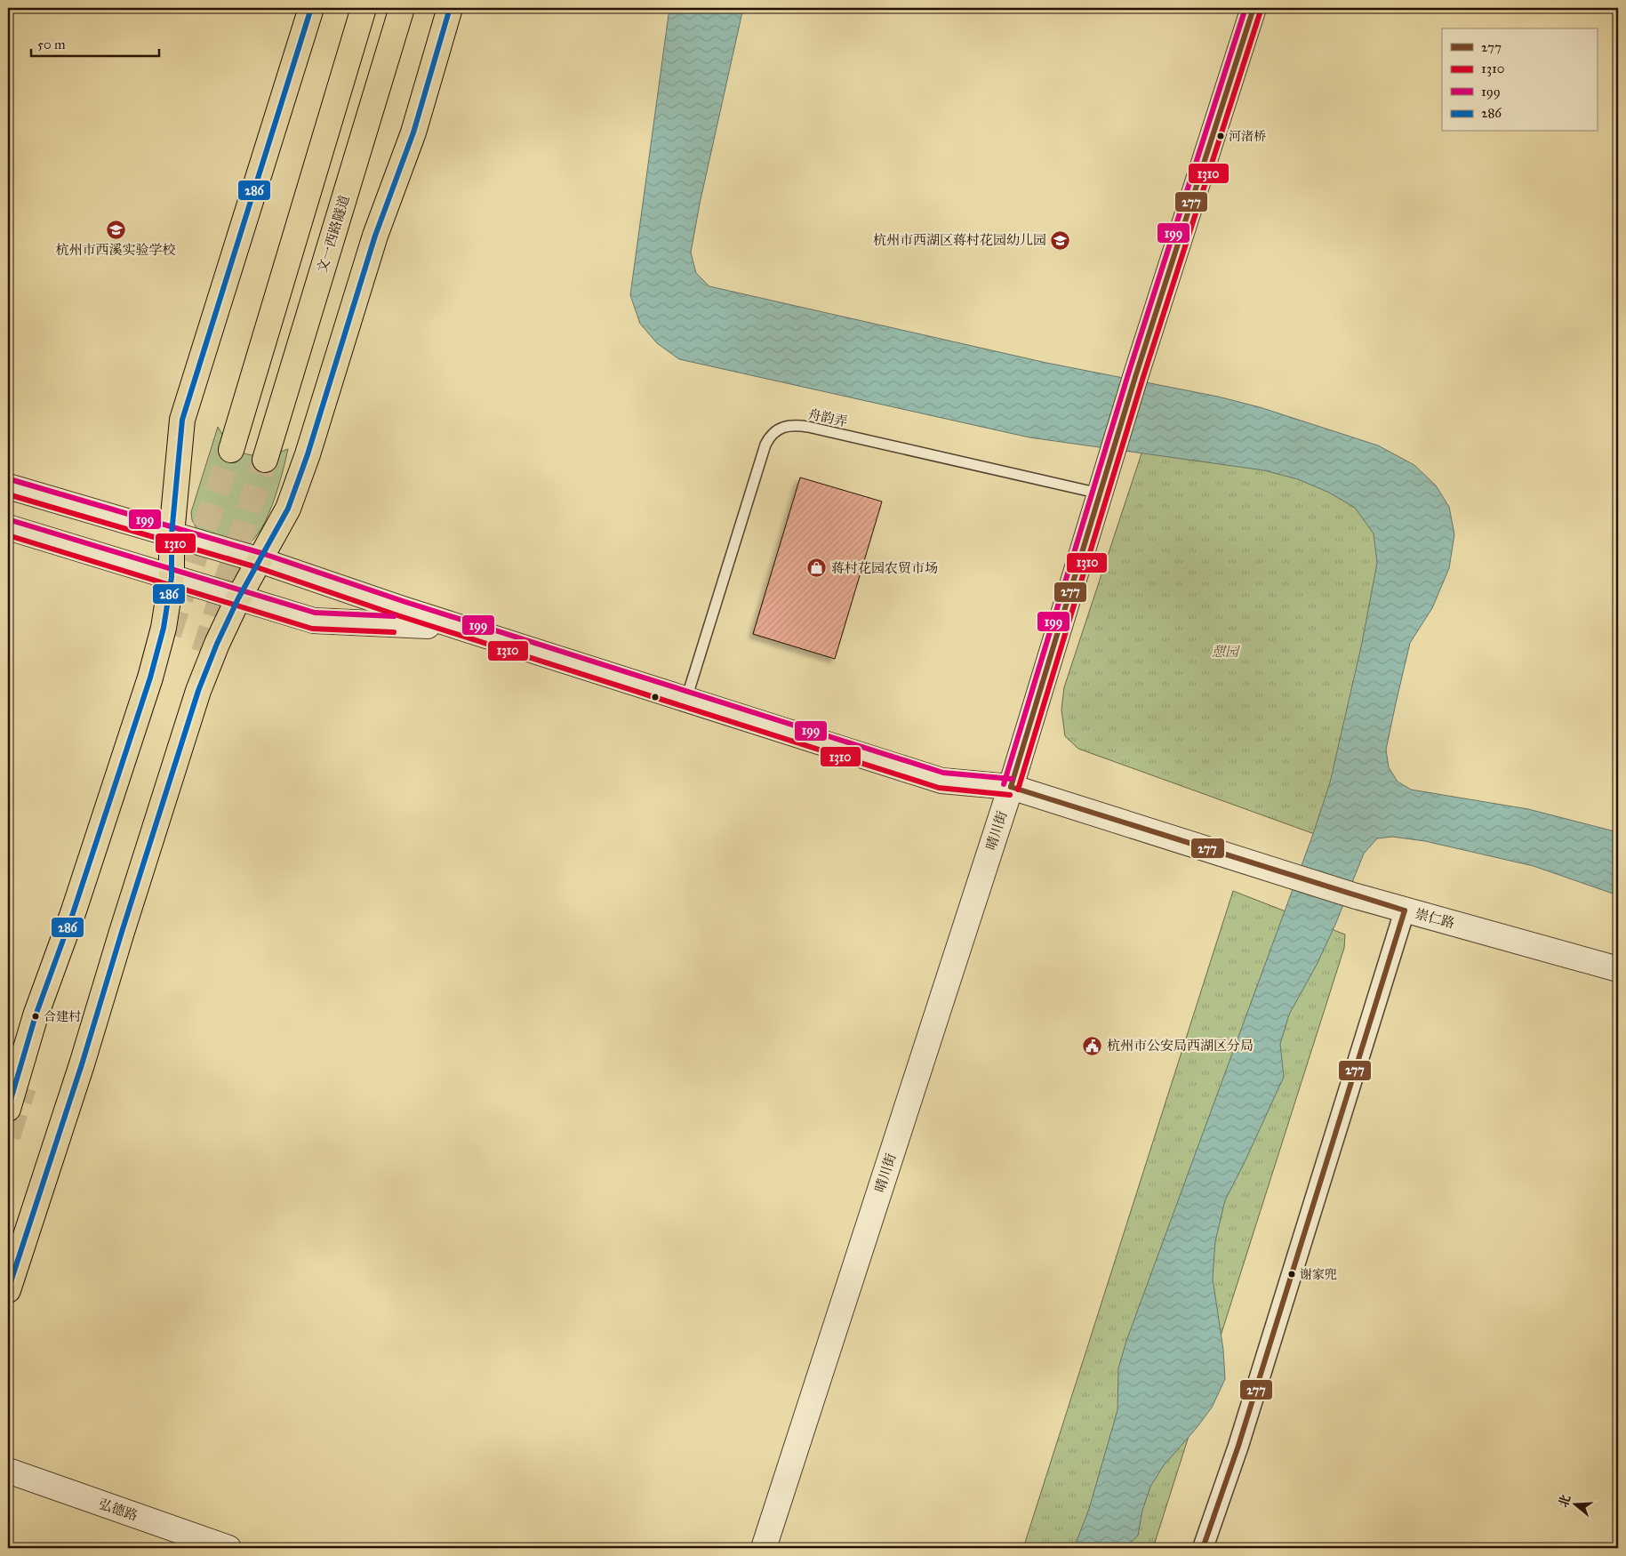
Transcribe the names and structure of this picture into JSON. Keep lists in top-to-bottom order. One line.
{"streets":{"main road":["文一西路隧道"],"street":["晴川街","崇仁路","弘德路"],"lane":["舟韵弄"]},"crossings":[["舟韵弄","晴川街"],["舟韵弄","崇仁路"],["晴川街","崇仁路"]],"parks":["憇园"],"places":{"other":["河渚桥","合建村","谢家兜"],"school or university":["杭州市西溪实验学校","杭州市西湖区蒋村花园幼儿园"],"shop":["蒋村花园农贸市场"],"public building":["杭州市公安局西湖区分局"]},"lines":["transit line 277","transit line 199","transit line 286","transit line 1310"],"legend":["277","1310","199","286"],"scale_bar":"50 m","north":"left"}
